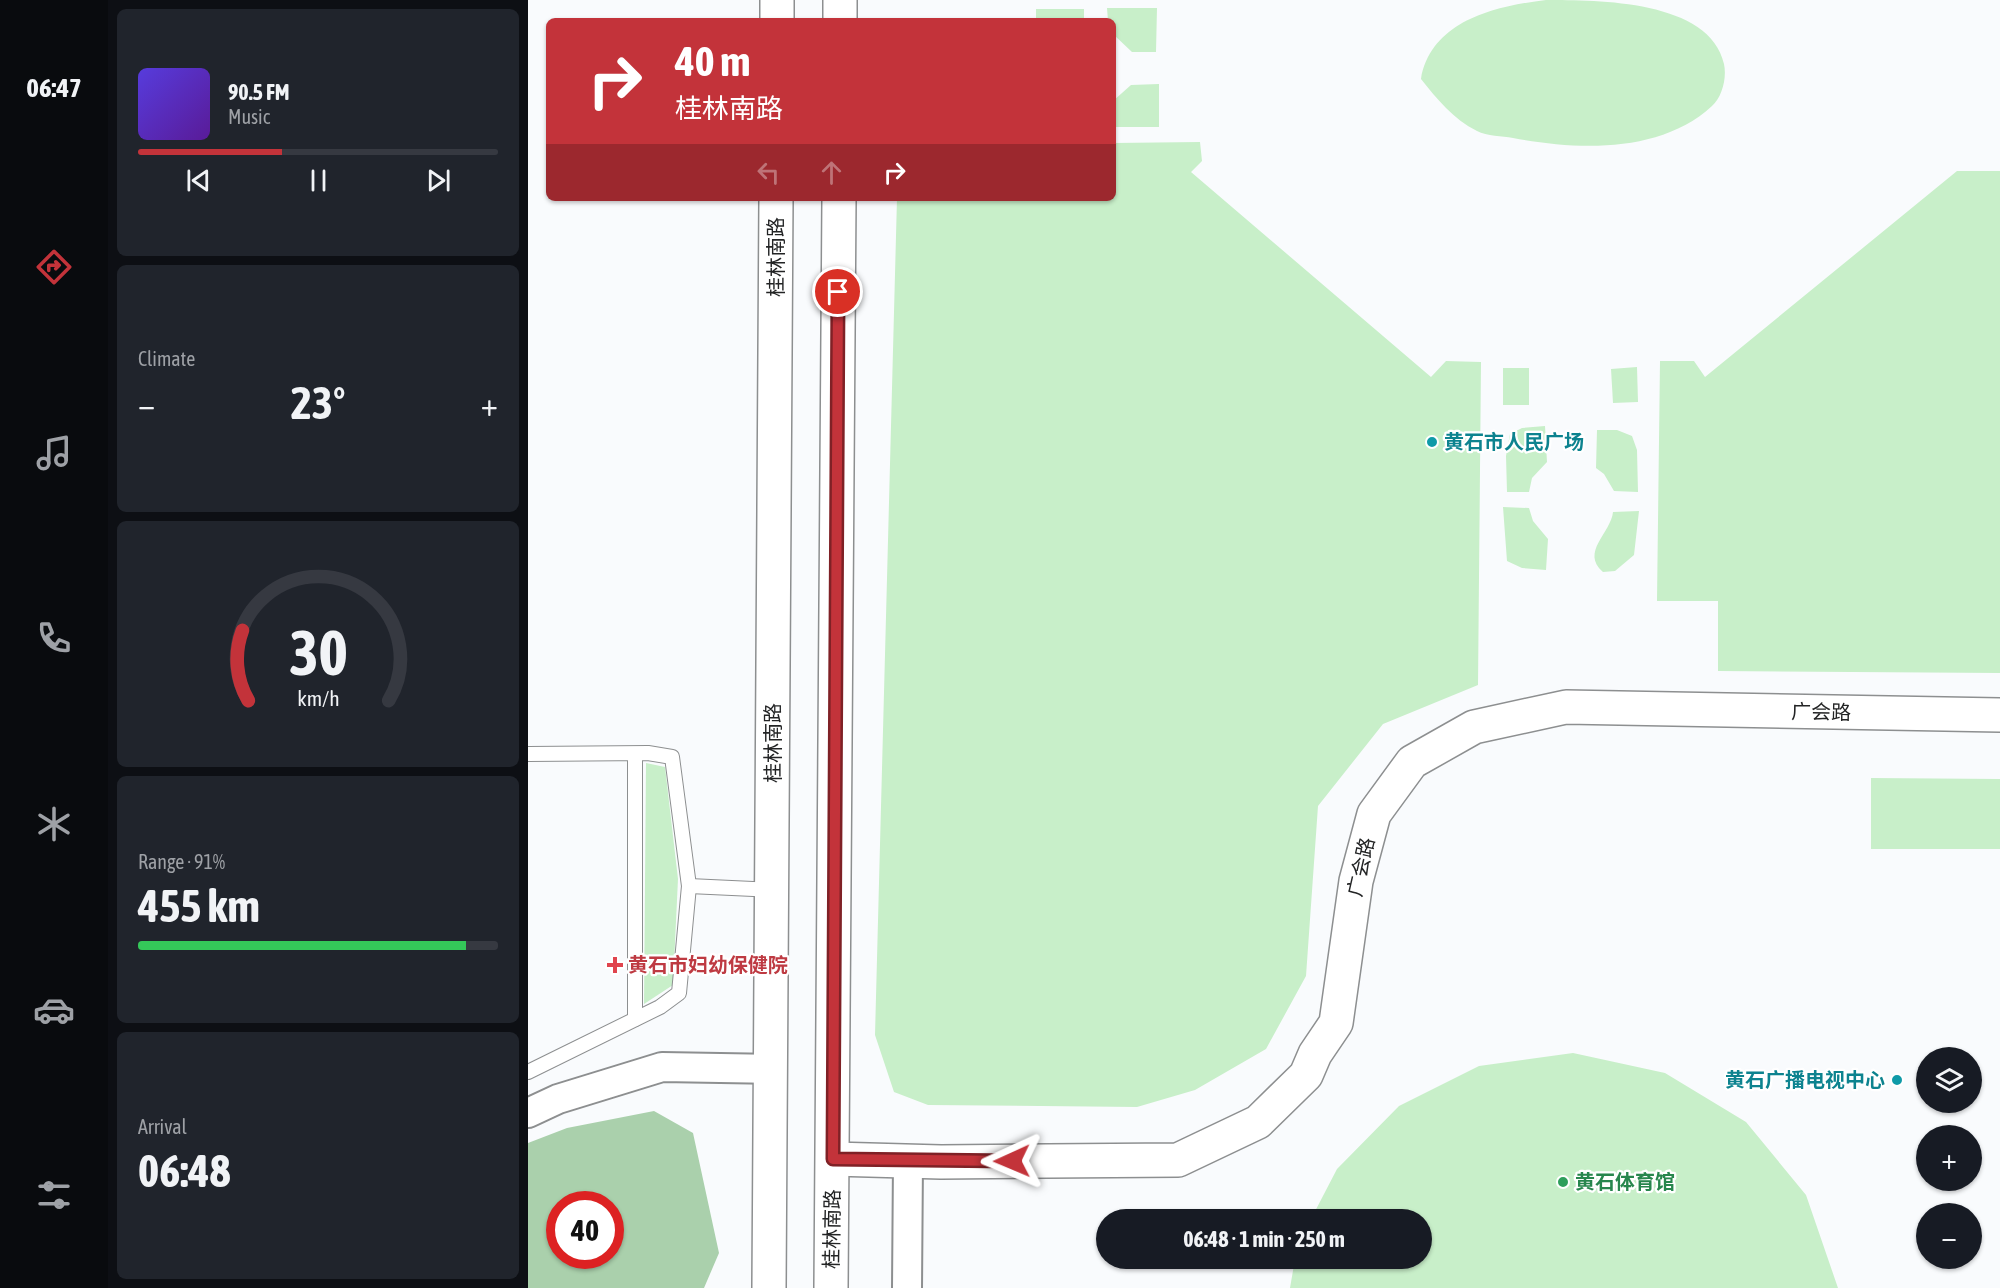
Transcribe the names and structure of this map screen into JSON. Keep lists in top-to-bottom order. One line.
{"streets":{"main road":["桂林南路","广会路"]},"crossings":[["桂林南路","广会路"]],"places":{"other":["黄石市人民广场","黄石广播电视中心","黄石体育馆"],"health":["黄石市妇幼保健院"]},"page":{"tabs":"06:47","turn":["40 m","桂林南路"],"song":["90.5 FM","Music"],"tile":["Climate",["Range · 91%","455 km"],["Arrival","06:48"]],"heat":["−","23°","+"],"map_buttons":["+","−"],"limit":"40","trip":"06:48 · 1 min · 250 m","gauge":["30","km/h"]}}
